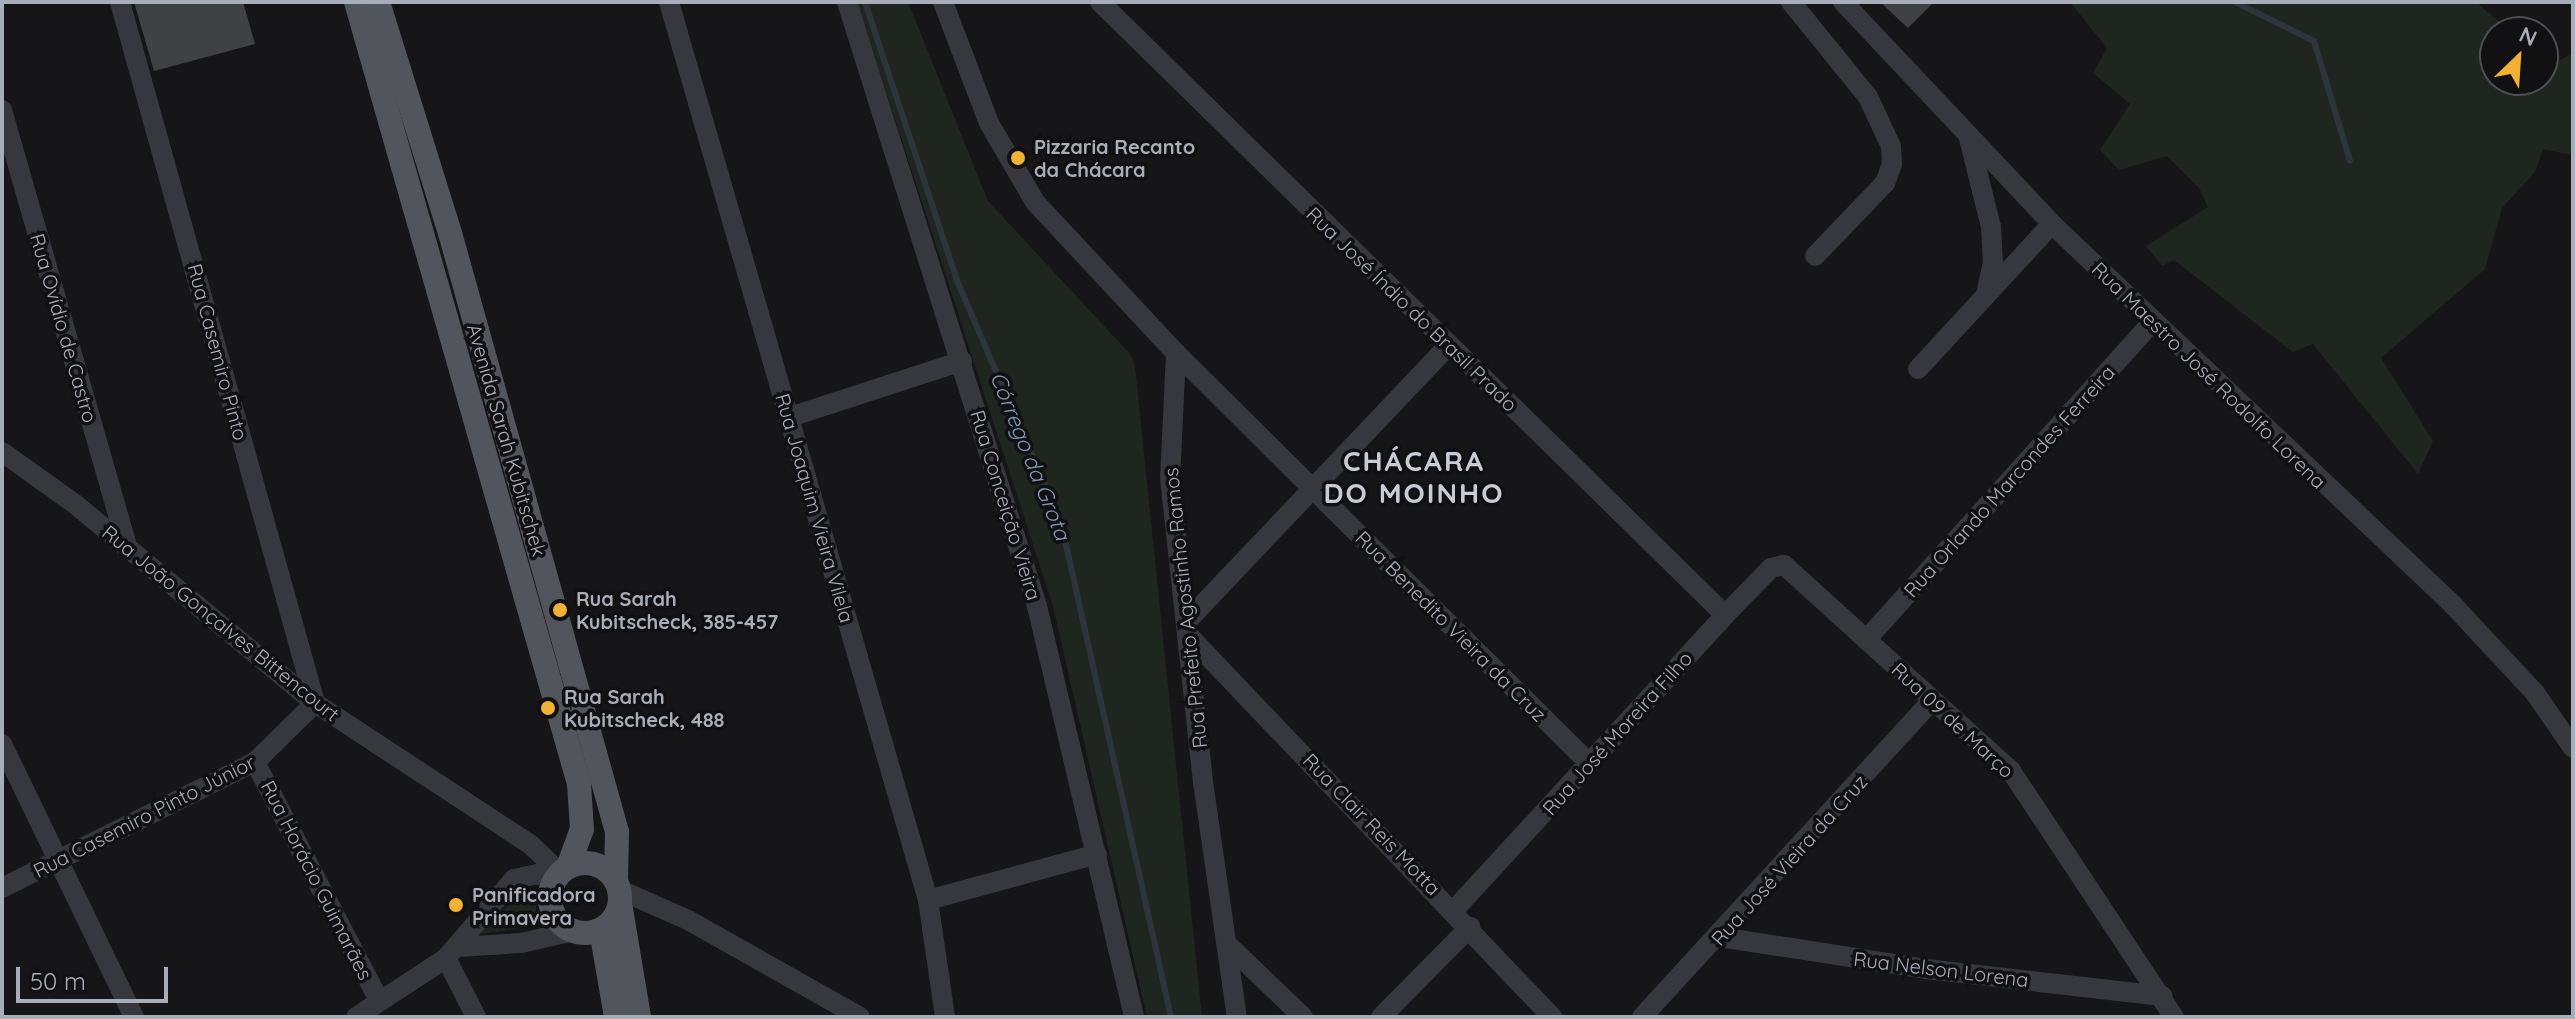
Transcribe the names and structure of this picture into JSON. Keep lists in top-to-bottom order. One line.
{"streets":{"main road":["Avenida Sarah Kubitschek"],"street":["Rua José Índio do Brasil Prado","Rua Ovídio de Castro","Rua Casemiro Pinto","Rua Maestro José Rodolfo Lorena","Rua Orlando Marcondes Ferreira","Rua Conceição Vieira","Rua Joaquim Vieira Vilela","Rua Prefeito Agostinho Ramos","Rua João Gonçalves Bittencourt","Rua Benedito Vieira da Cruz","Rua 09 de Março","Rua José Moreira Filho","Rua Casemiro Pinto Júnior","Rua Clair Reis Motta","Rua José Vieira da Cruz","Rua Horácio Guimarães","Rua Nelson Lorena"]},"crossings":[["Rua José Índio do Brasil Prado","Rua José Moreira Filho"],["Rua Ovídio de Castro","Rua João Gonçalves Bittencourt"],["Rua Casemiro Pinto","Rua João Gonçalves Bittencourt"],["Rua Casemiro Pinto","Rua Casemiro Pinto Júnior"],["Rua Maestro José Rodolfo Lorena","Rua Orlando Marcondes Ferreira"],["Avenida Sarah Kubitschek","Rua João Gonçalves Bittencourt"],["Rua Orlando Marcondes Ferreira","Rua 09 de Março"],["Rua Prefeito Agostinho Ramos","Rua Benedito Vieira da Cruz"],["Rua Prefeito Agostinho Ramos","Rua Clair Reis Motta"],["Rua João Gonçalves Bittencourt","Rua Casemiro Pinto Júnior"],["Rua Benedito Vieira da Cruz","Rua José Moreira Filho"],["Rua 09 de Março","Rua José Moreira Filho"],["Rua 09 de Março","Rua José Vieira da Cruz"],["Rua 09 de Março","Rua Nelson Lorena"],["Rua José Moreira Filho","Rua Clair Reis Motta"],["Rua Casemiro Pinto Júnior","Rua Horácio Guimarães"],["Rua José Vieira da Cruz","Rua Nelson Lorena"]],"districts":["CHÁCARA DO MOINHO"],"water":["Córrego da Grota"],"places":["Pizzaria Recanto da Chácara","Rua Sarah Kubitscheck, 385-457","Rua Sarah Kubitscheck, 488","Panificadora Primavera"],"scale_bar":"50 m","north":"top right"}
